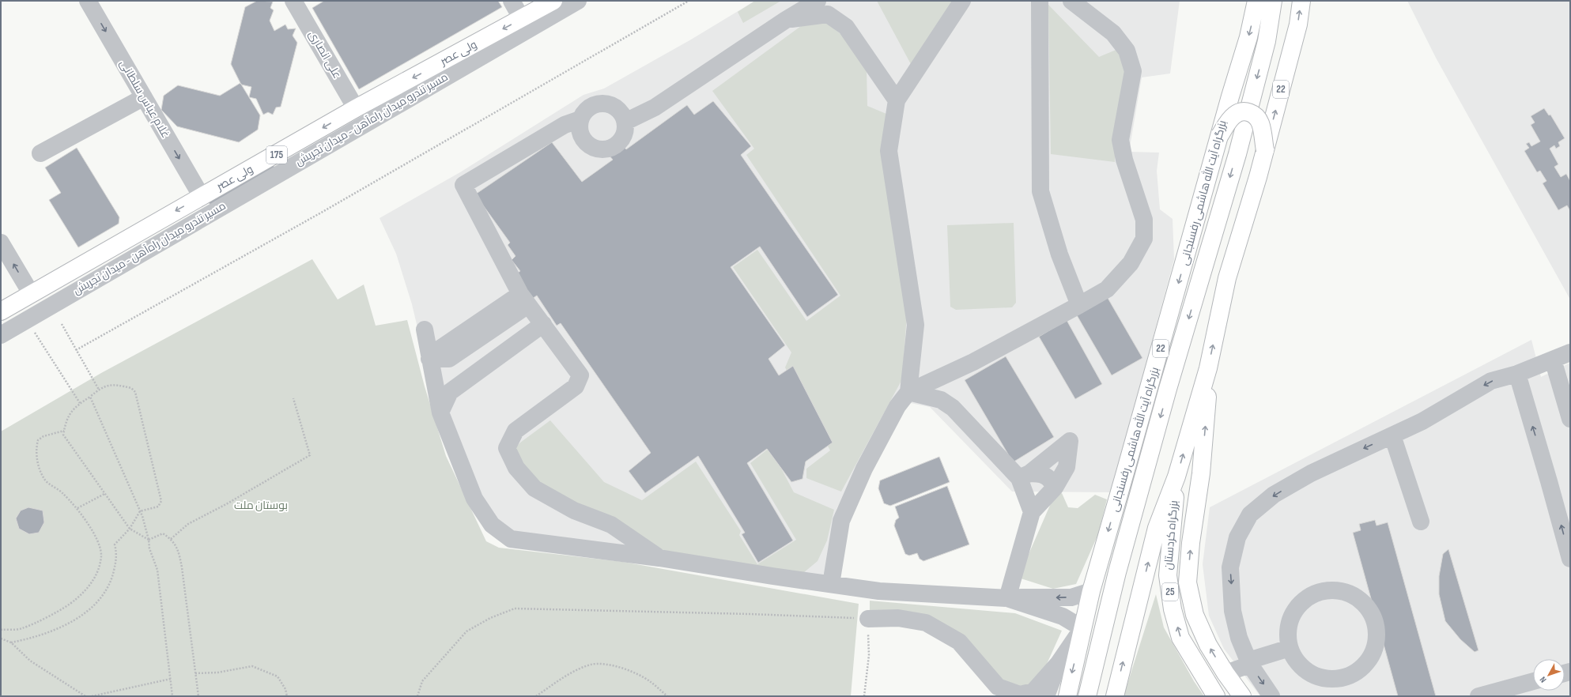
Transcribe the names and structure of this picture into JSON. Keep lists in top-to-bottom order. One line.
{"streets":{"main road":["ولی عصر","22","175","بزرگراه آیت الله هاشمی رفسنجانی","بزرگراه کردستان","25"],"street":["علی انصاری","غلام عباس سلطانی","مسیر تندرو میدان راه‌آهن - میدان تجریش"]},"crossings":[["ولی عصر","علی انصاری"],["ولی عصر","غلام عباس سلطانی"],["22","بزرگراه کردستان"]],"one_way":["ولی عصر","غلام عباس سلطانی"],"parks":["بوستان ملت"],"north":"bottom left"}
